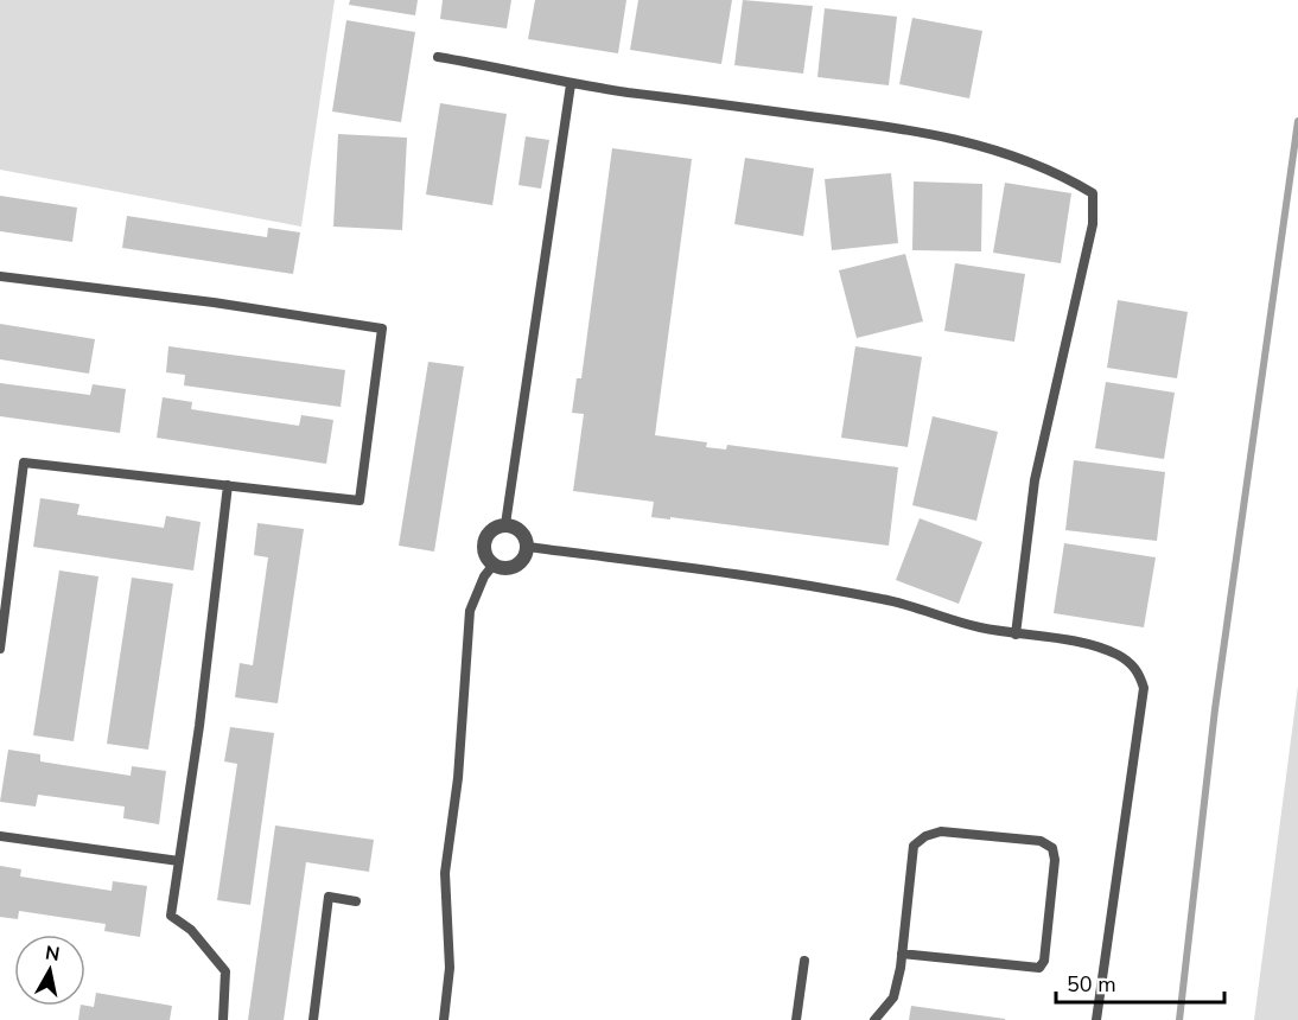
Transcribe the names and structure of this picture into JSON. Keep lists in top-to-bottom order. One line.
{"scale_bar":"50 m","north":"top"}
